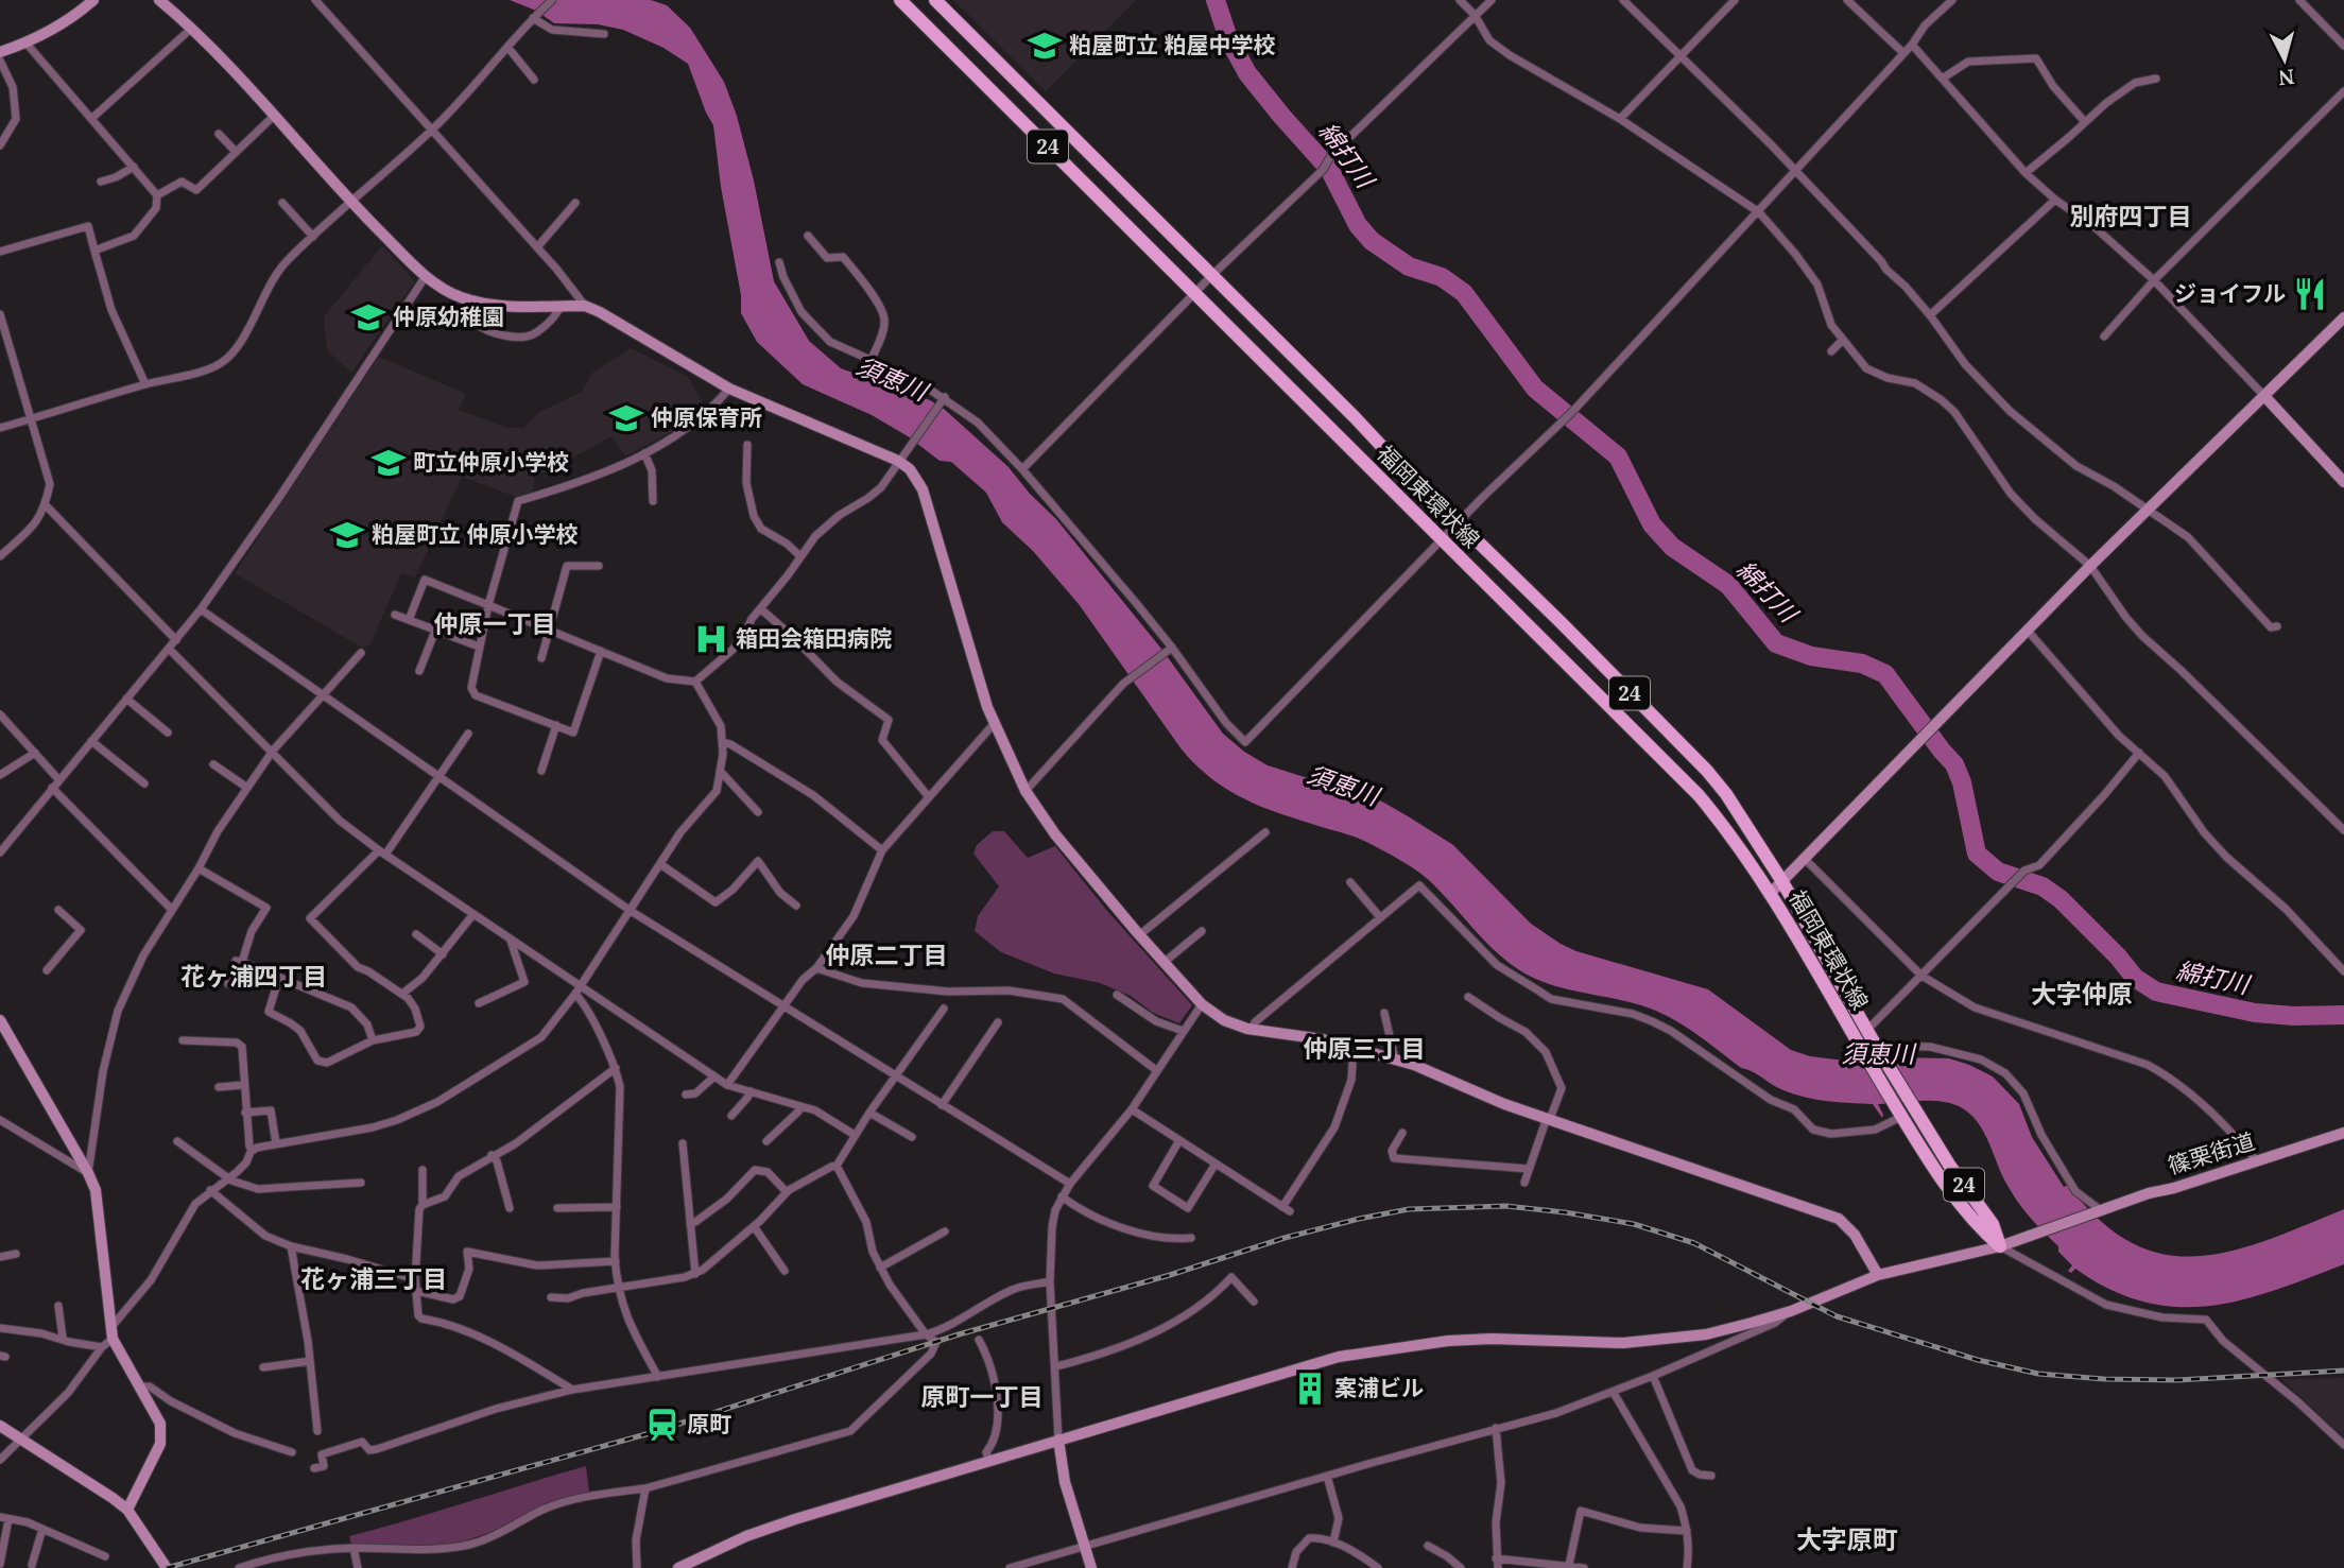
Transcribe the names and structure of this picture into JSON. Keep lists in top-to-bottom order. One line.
{"streets":{"main road":["24","福岡東環状線"],"street":["篠栗街道"]},"crossings":[["福岡東環状線","篠栗街道"]],"districts":["別府四丁目","仲原一丁目","仲原二丁目","花ヶ浦四丁目","大字仲原","仲原三丁目","花ヶ浦三丁目","原町一丁目","大字原町"],"water":["綿打川","須恵川"],"places":{"school or university":["粕屋町立 粕屋中学校","仲原幼稚園","仲原保育所","町立仲原小学校","粕屋町立 仲原小学校"],"restaurant":["ジョイフル"],"hospital":["箱田会箱田病院"],"building":["案浦ビル"],"station":["原町"]},"north":"bottom"}
